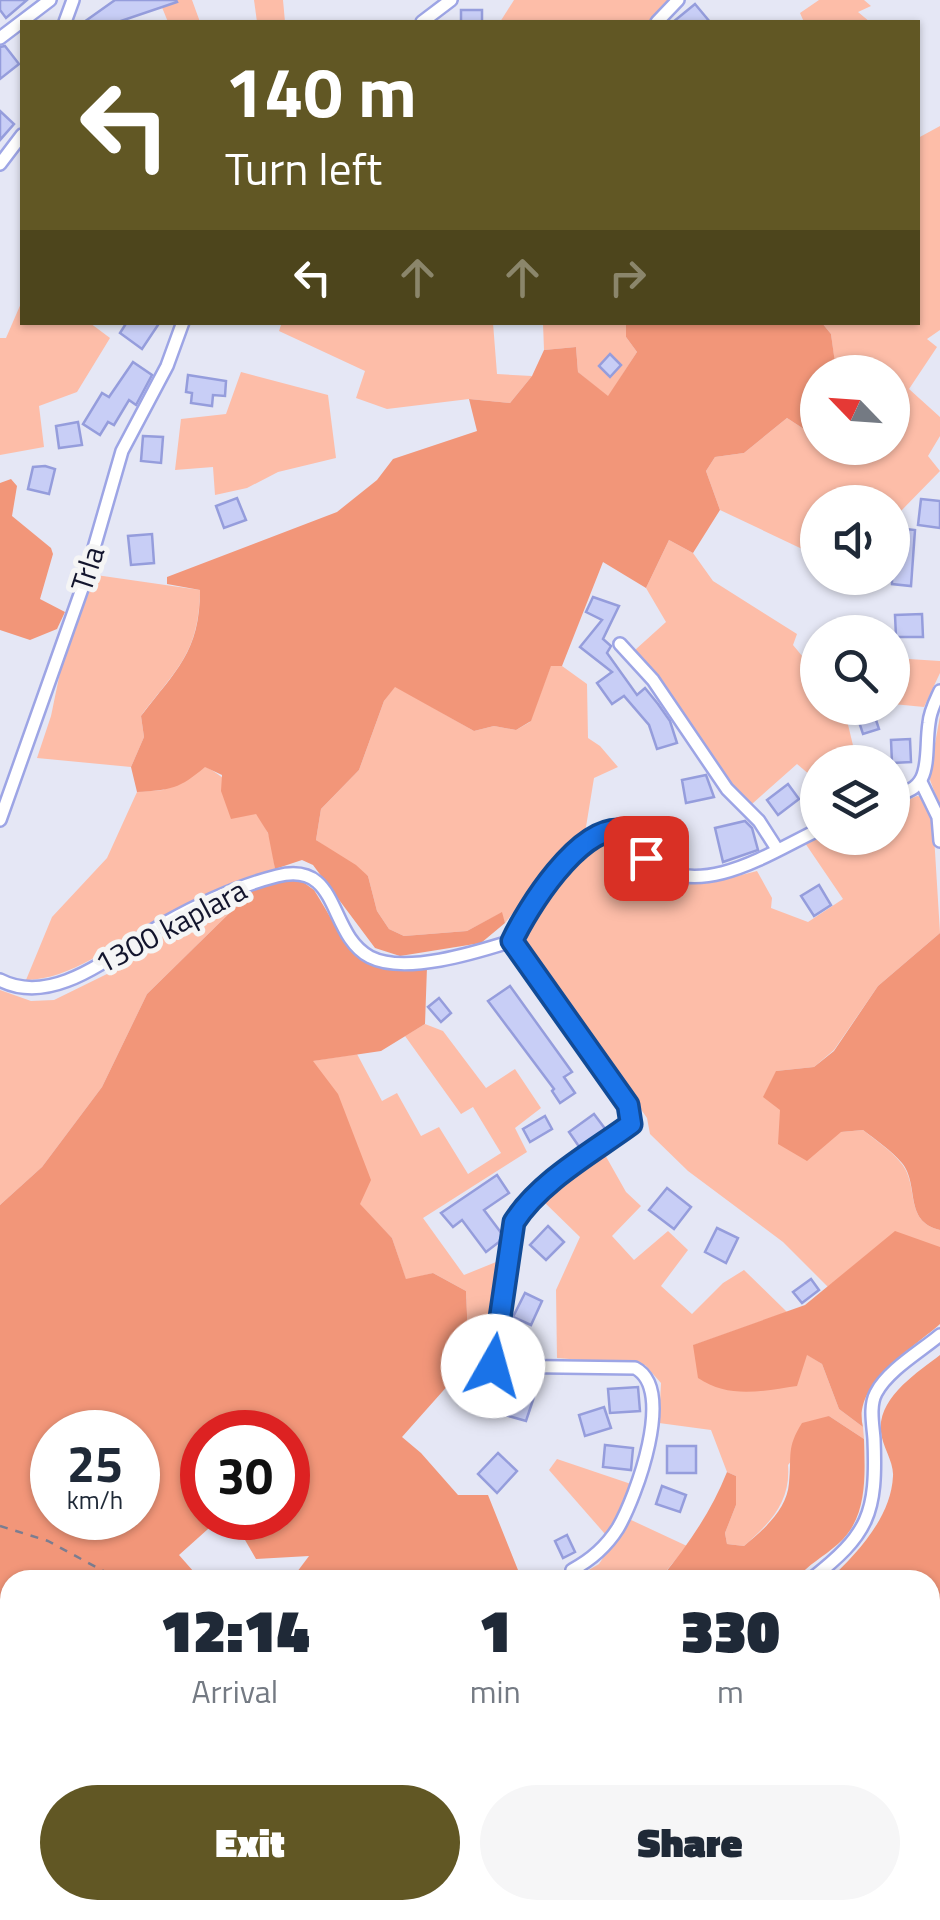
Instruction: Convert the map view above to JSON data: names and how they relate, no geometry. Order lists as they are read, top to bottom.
{
  "streets": {
    "street": ["Trla", "1300 kaplara"]
  },
  "north": "top left",
  "page": {
    "turn": ["140 m", "Turn left"],
    "speed": "25 km/h",
    "limit": "30",
    "eta": [
      "12:14",
      "Arrival",
      "1",
      "min",
      "330",
      "m"
    ],
    "buttons": ["Exit", "Share"]
  }
}
